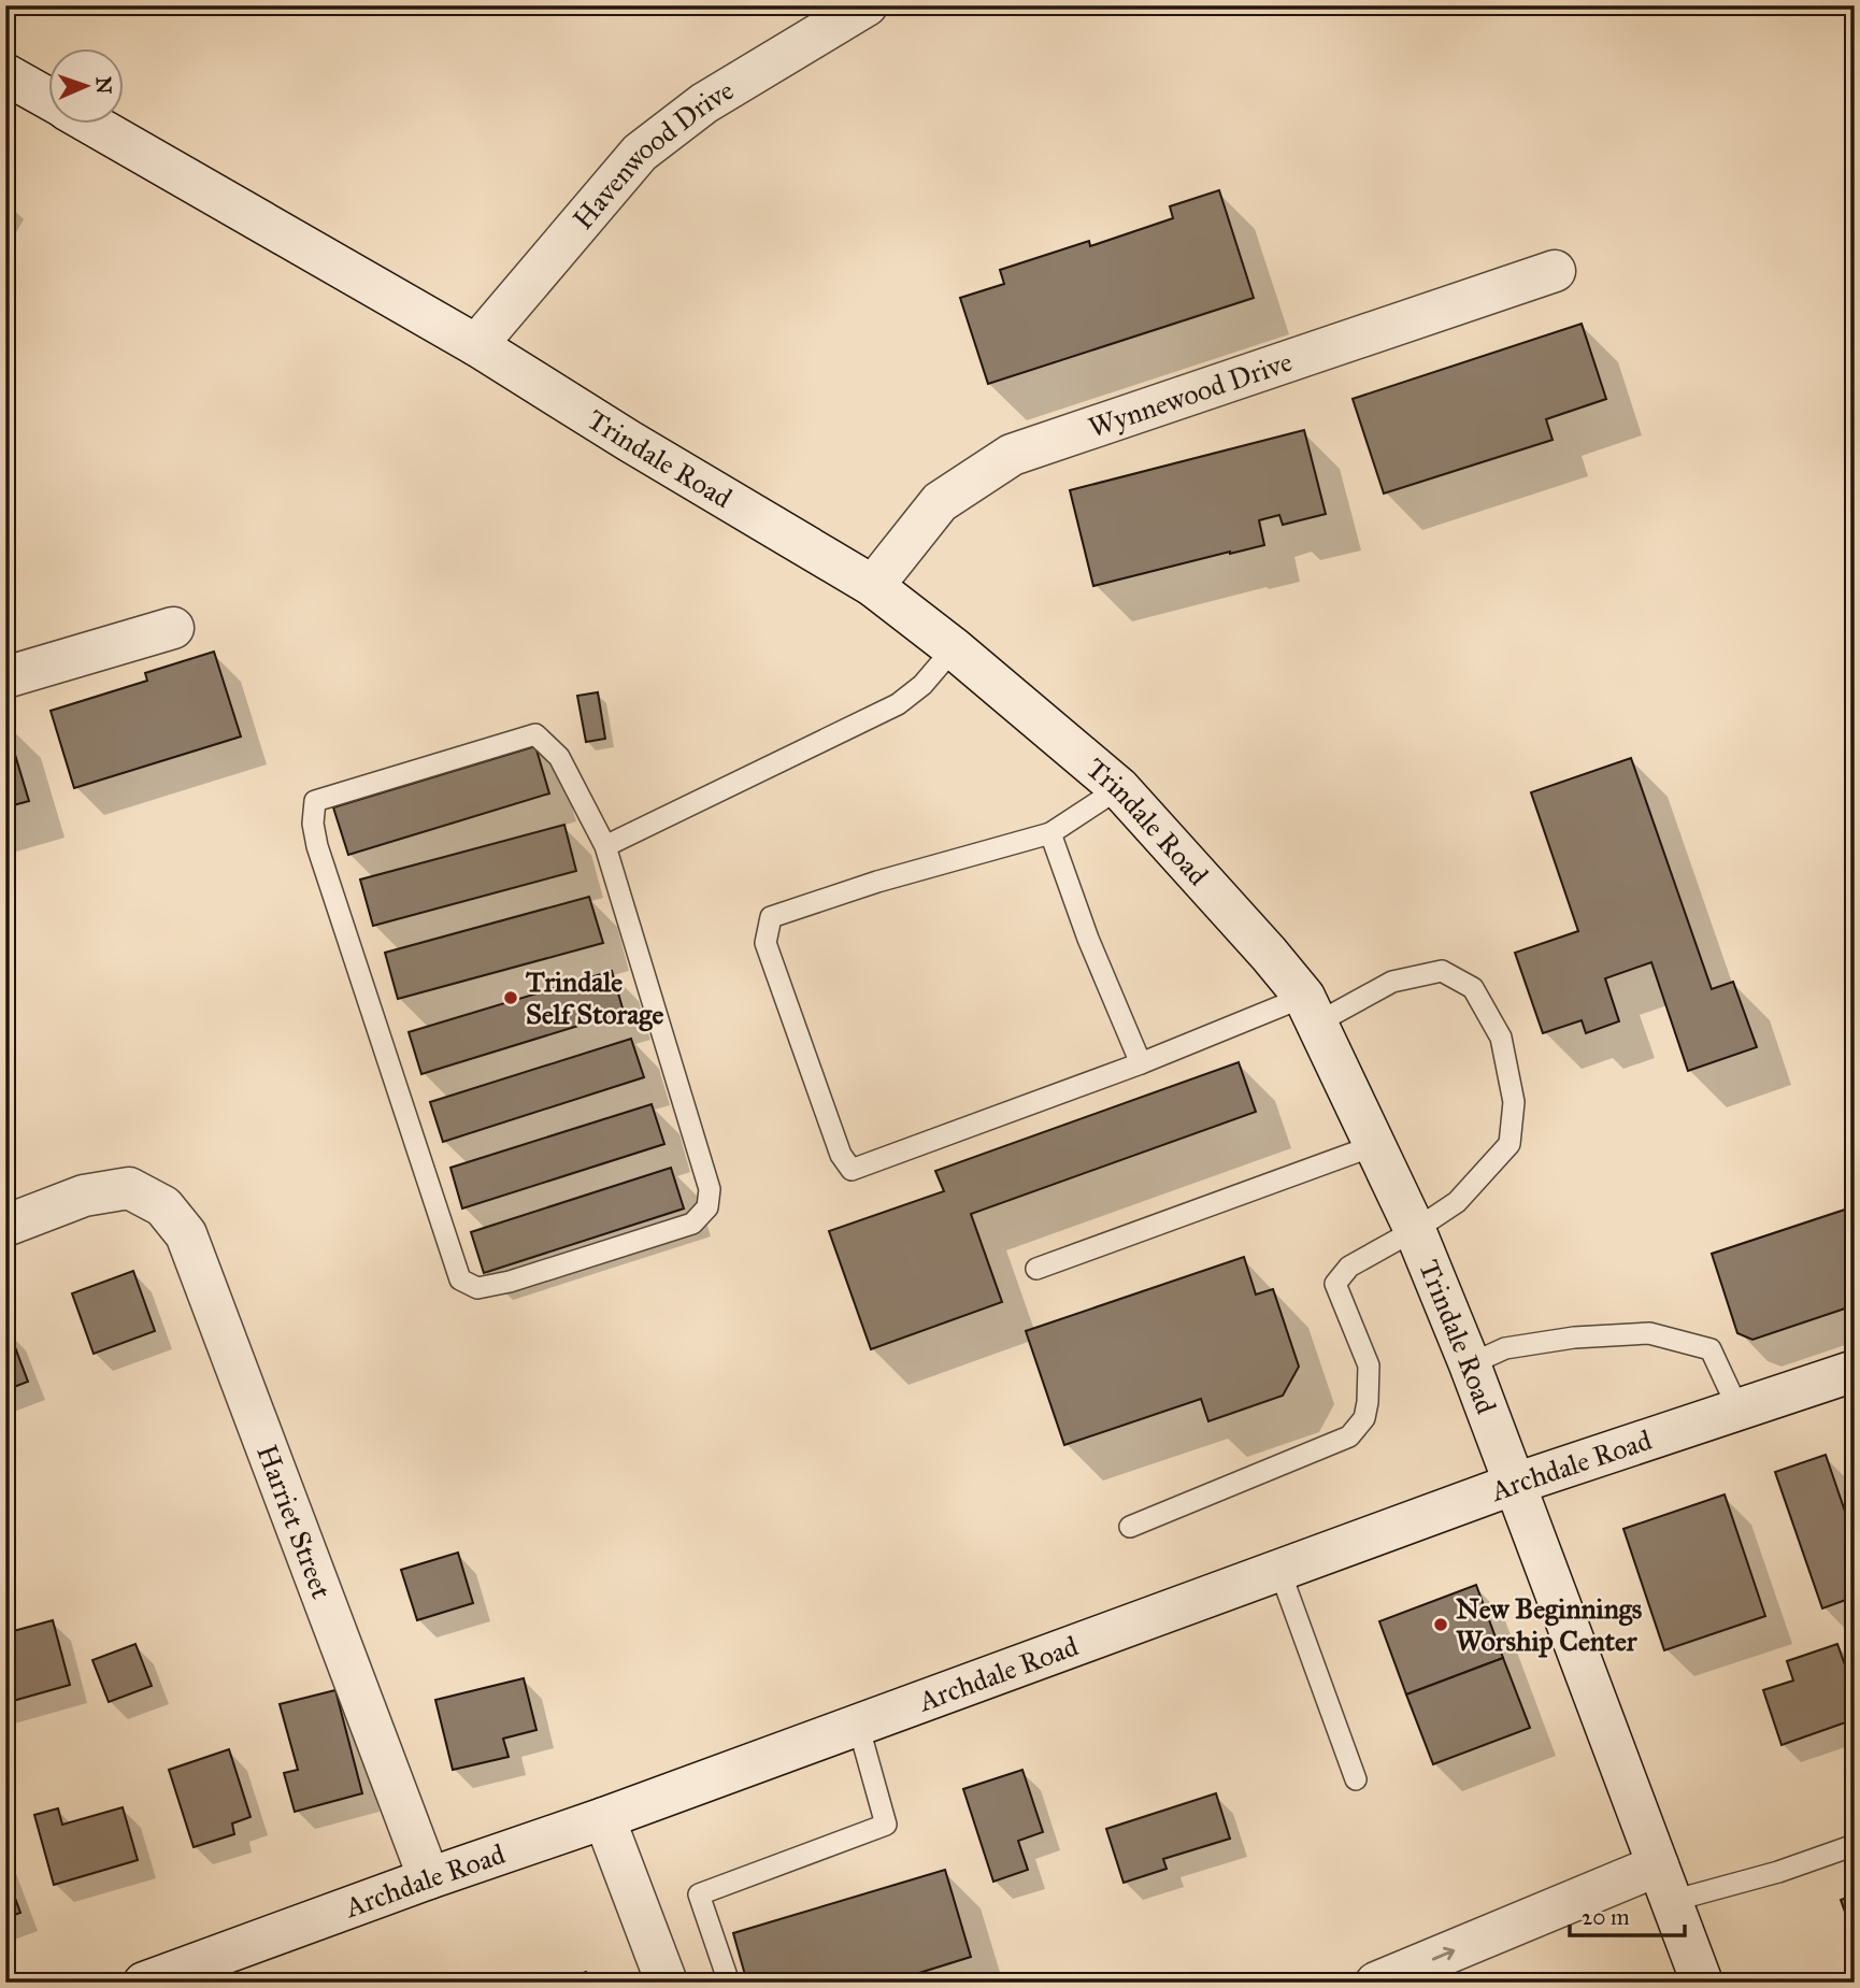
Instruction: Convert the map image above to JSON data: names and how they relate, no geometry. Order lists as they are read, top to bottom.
{
  "streets": {
    "main road": [
      "Havenwood Drive",
      "Wynnewood Drive",
      "Trindale Road",
      "Archdale Road",
      "Harriet Street"
    ]
  },
  "crossings": [
    ["Havenwood Drive", "Trindale Road"],
    ["Wynnewood Drive", "Trindale Road"],
    ["Trindale Road", "Archdale Road"],
    ["Archdale Road", "Harriet Street"]
  ],
  "places": ["Trindale Self Storage", "New Beginnings Worship Center"],
  "scale_bar": "20 m",
  "north": "right"
}
